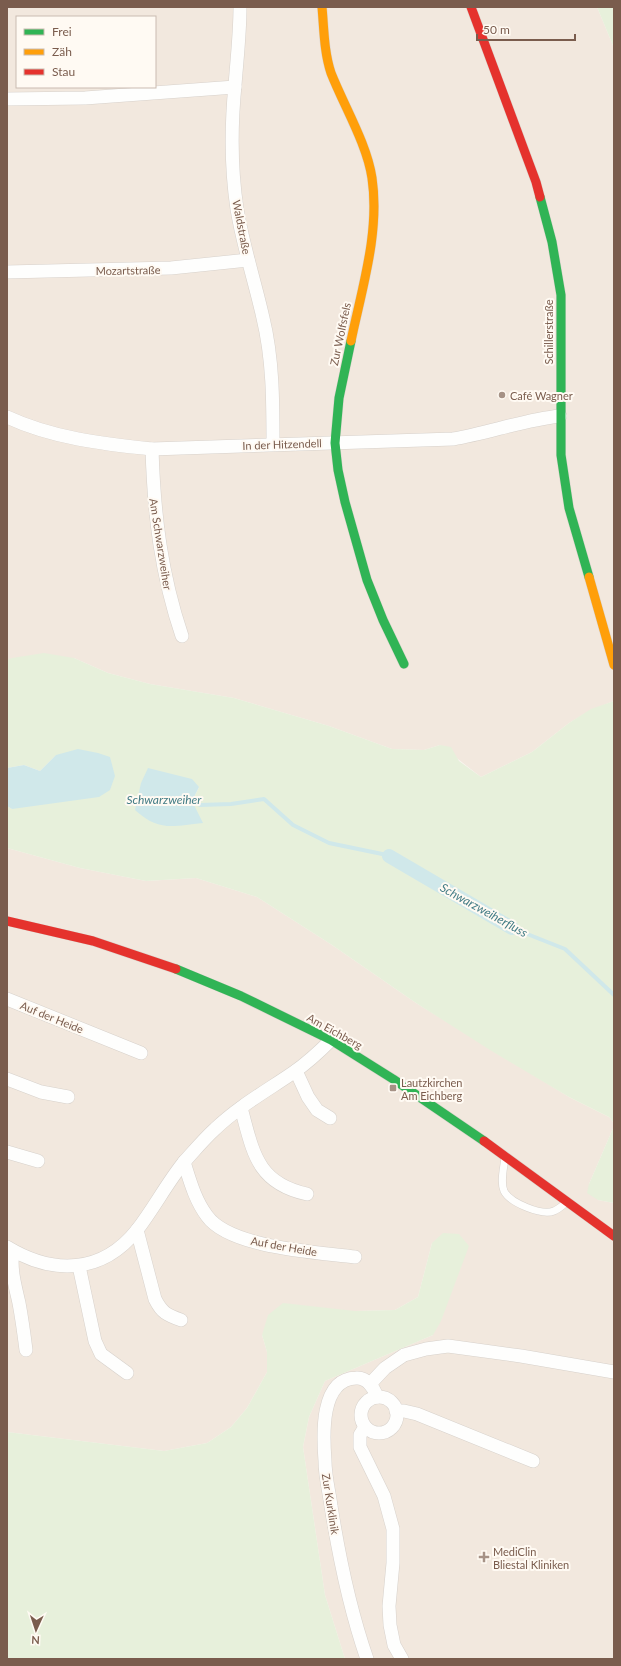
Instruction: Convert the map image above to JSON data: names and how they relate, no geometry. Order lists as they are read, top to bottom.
{
  "streets": {
    "street": [
      "Waldstraße",
      "Mozartstraße",
      "Schillerstraße",
      "Zur Wolfsfels",
      "In der Hitzendell",
      "Am Schwarzweiher",
      "Auf der Heide",
      "Am Eichberg",
      "Zur Kurklinik"
    ]
  },
  "crossings": [
    ["Waldstraße", "Mozartstraße"],
    ["Waldstraße", "In der Hitzendell"],
    ["Schillerstraße", "In der Hitzendell"],
    ["Zur Wolfsfels", "In der Hitzendell"],
    ["In der Hitzendell", "Am Schwarzweiher"]
  ],
  "water": ["Schwarzweiher", "Schwarzweiherfluss"],
  "places": {
    "other": ["Café Wagner"],
    "transit": ["Lautzkirchen Am Eichberg"],
    "health": ["MediClin Bliestal Kliniken"]
  },
  "legend": ["Frei", "Zäh", "Stau"],
  "scale_bar": "50 m",
  "north": "bottom"
}
